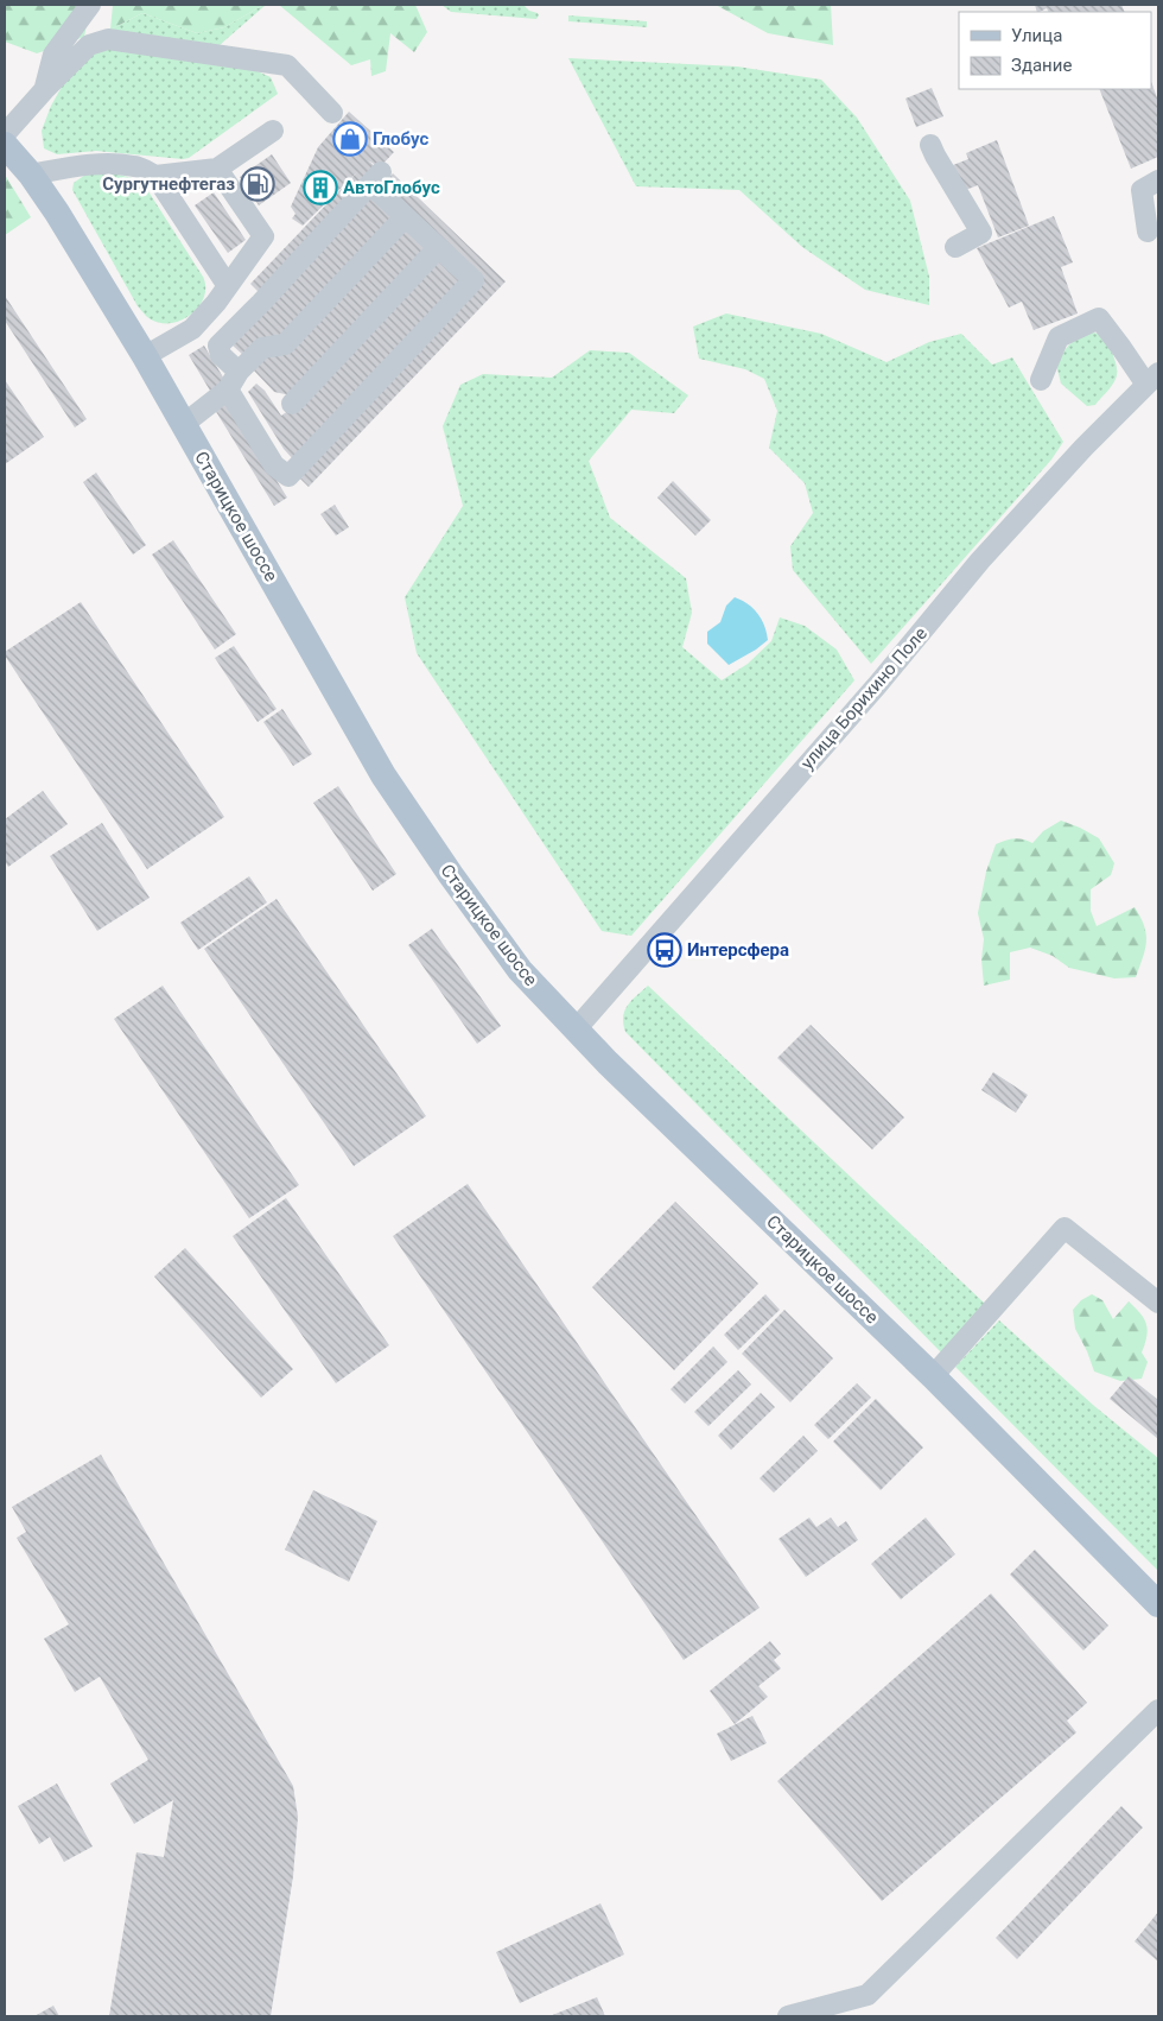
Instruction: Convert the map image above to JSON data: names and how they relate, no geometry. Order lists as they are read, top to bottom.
{
  "streets": {
    "main road": ["Старицкое шоссе"],
    "street": ["улица Борихино Поле"]
  },
  "crossings": [
    ["Старицкое шоссе", "улица Борихино Поле"]
  ],
  "places": {
    "shop": ["Глобус"],
    "fuel station": ["Сургутнефтегаз"],
    "building": ["АвтоГлобус"],
    "bus stop": ["Интерсфера"]
  },
  "legend": ["Улица", "Здание"]
}
